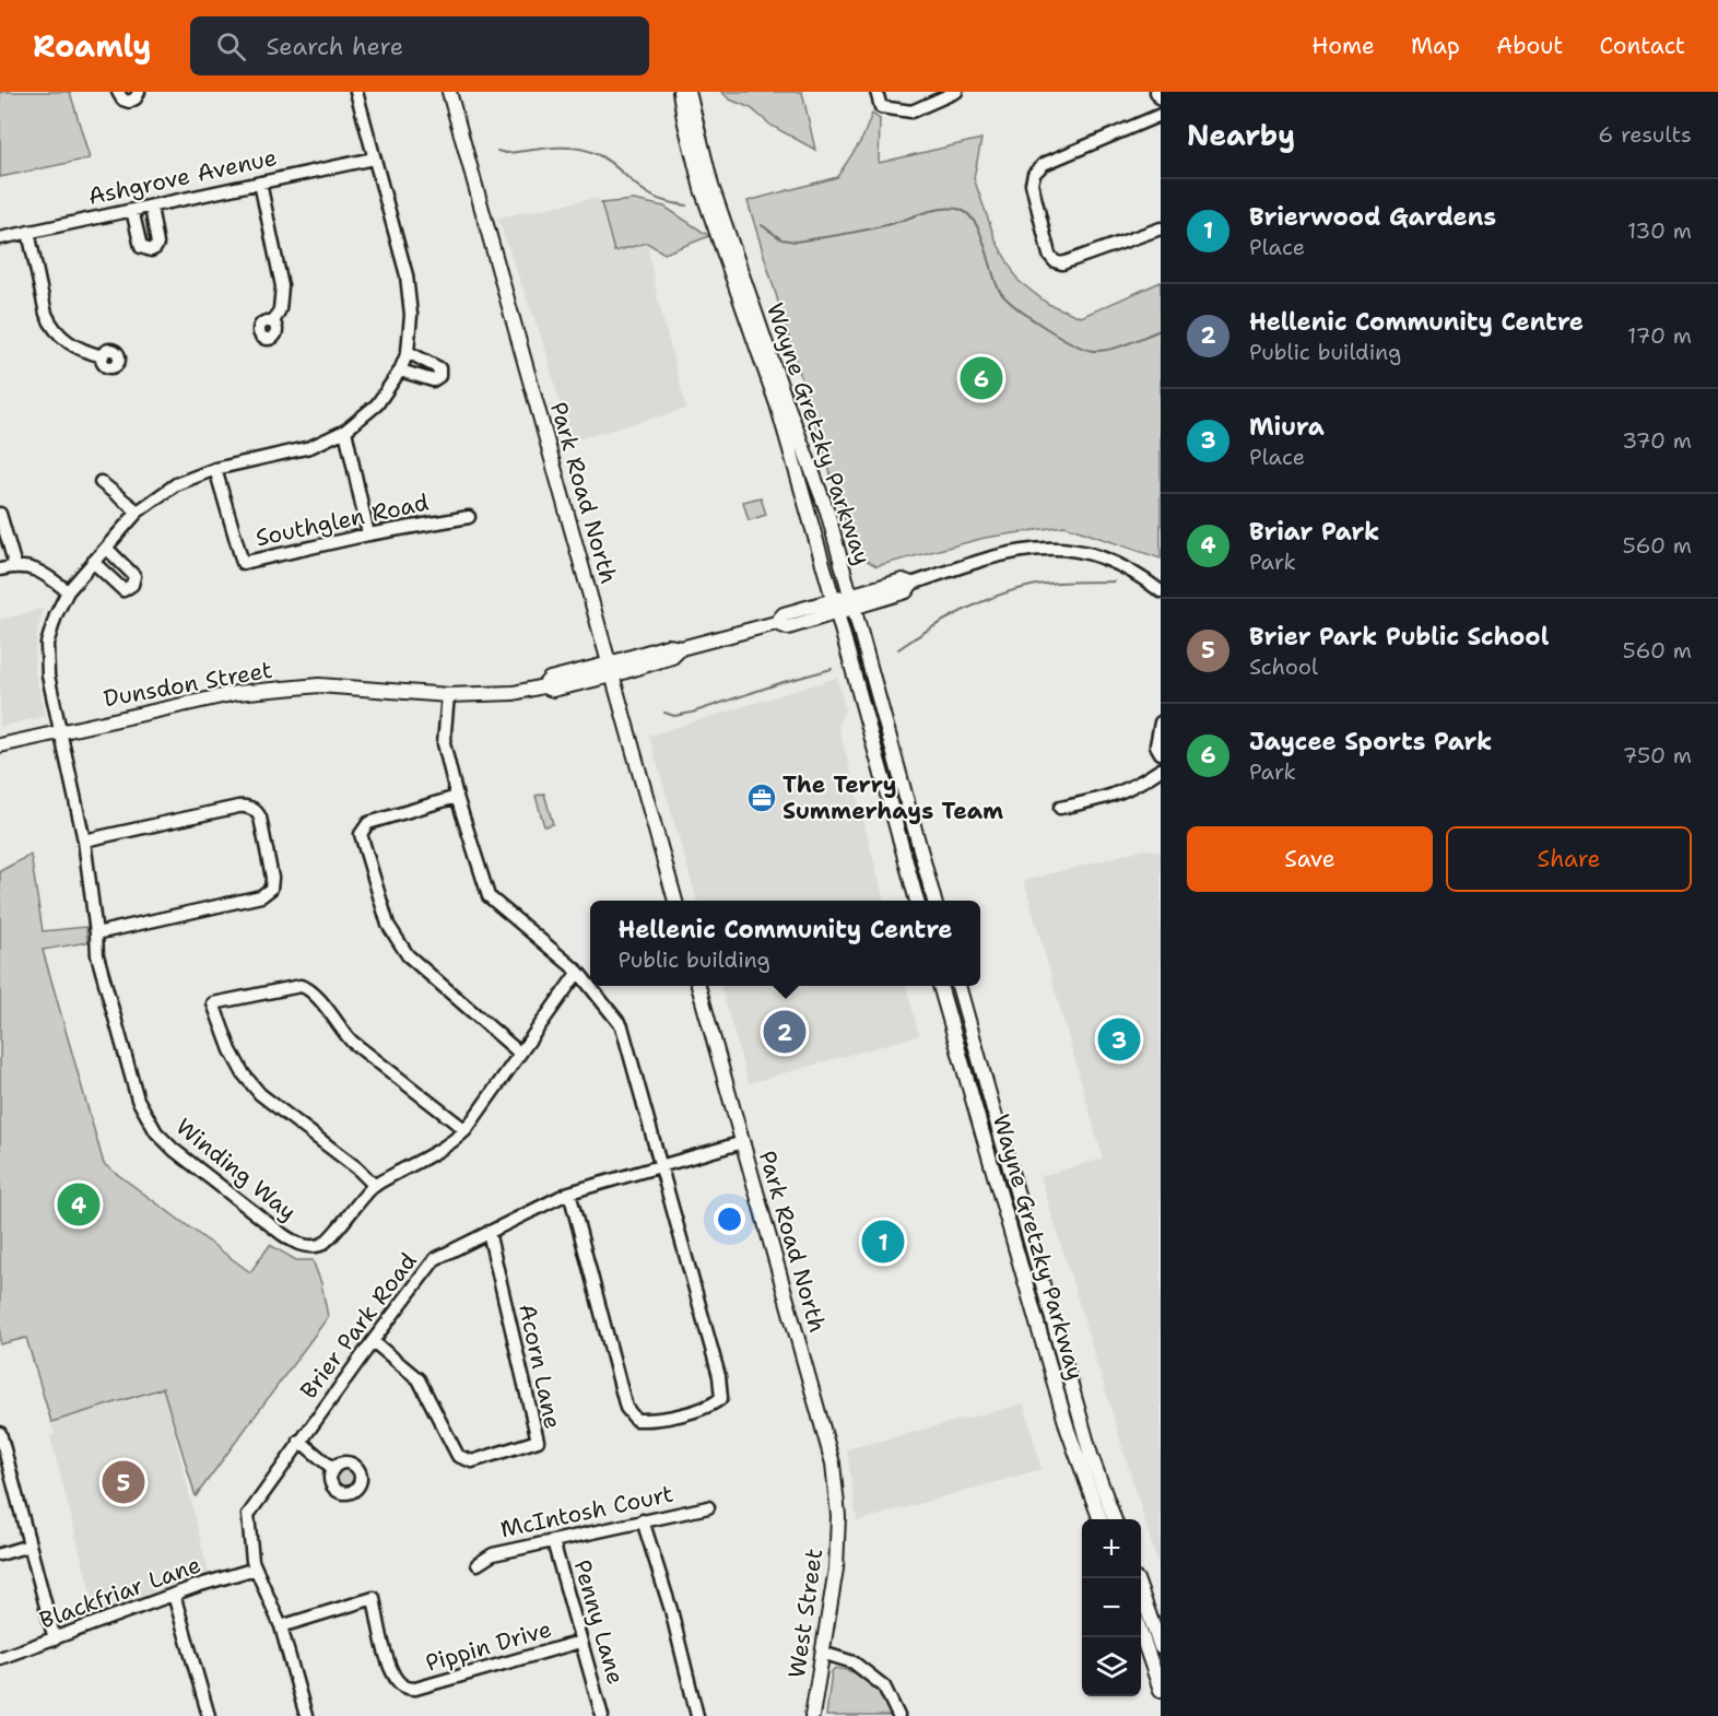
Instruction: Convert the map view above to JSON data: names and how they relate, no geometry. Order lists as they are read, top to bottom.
{
  "streets": {
    "main road": [
      "Wayne Gretzky Parkway",
      "Park Road North",
      "Dunsdon Street",
      "West Street"
    ],
    "street": [
      "Ashgrove Avenue",
      "Southglen Road",
      "Winding Way",
      "Brier Park Road",
      "Acorn Lane",
      "McIntosh Court",
      "Blackfriar Lane",
      "Penny Lane",
      "Pippin Drive"
    ]
  },
  "crossings": [
    ["Wayne Gretzky Parkway", "Dunsdon Street"],
    ["Park Road North", "Dunsdon Street"],
    ["Park Road North", "Brier Park Road"],
    ["Park Road North", "West Street"],
    ["Southglen Road", "Winding Way"],
    ["Dunsdon Street", "Winding Way"],
    ["Brier Park Road", "Acorn Lane"],
    ["Brier Park Road", "Blackfriar Lane"],
    ["Brier Park Road", "Pippin Drive"],
    ["McIntosh Court", "Penny Lane"],
    ["Penny Lane", "Pippin Drive"]
  ],
  "places": {
    "office": ["The Terry Summerhays Team"]
  },
  "page": {
    "header": "Roamly",
    "search": "Search here",
    "nav": [
      "Home",
      "Map",
      "About",
      "Contact"
    ],
    "heading": ["Nearby", "6 results"],
    "list": [
      {
        "mark": "1",
        "name": "Brierwood Gardens",
        "note": "Place",
        "value": "130 m"
      },
      {
        "mark": "2",
        "name": "Hellenic Community Centre",
        "note": "Public building",
        "value": "170 m"
      },
      {
        "mark": "3",
        "name": "Miura",
        "note": "Place",
        "value": "370 m"
      },
      {
        "mark": "4",
        "name": "Briar Park",
        "note": "Park",
        "value": "560 m"
      },
      {
        "mark": "5",
        "name": "Brier Park Public School",
        "note": "School",
        "value": "560 m"
      },
      {
        "mark": "6",
        "name": "Jaycee Sports Park",
        "note": "Park",
        "value": "750 m"
      }
    ],
    "pins": [
      "6",
      "2",
      "3",
      "4",
      "1",
      "5"
    ],
    "buttons": ["Save", "Share"],
    "popup": ["Hellenic Community Centre", "Public building"],
    "map_buttons": ["+", "−"]
  }
}
